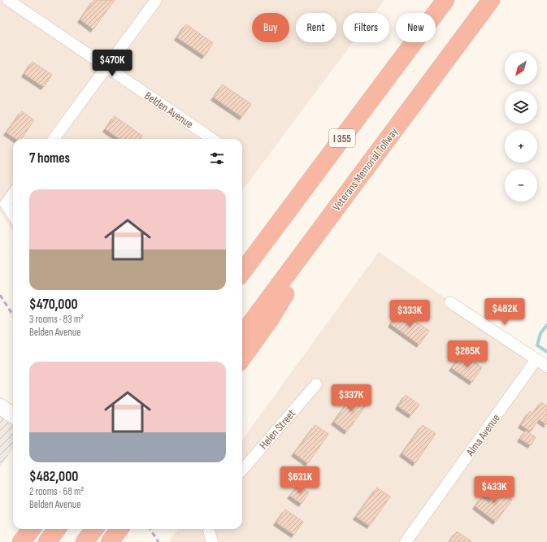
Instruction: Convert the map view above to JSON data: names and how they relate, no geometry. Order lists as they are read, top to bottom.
{
  "streets": {
    "highway": ["I 355", "Veterans Memorial Tollway"],
    "street": ["Belden Avenue", "Helen Street", "Alma Avenue"]
  },
  "north": "bottom left",
  "page": {
    "chip": [
      "Buy",
      "Rent",
      "Filters",
      "New"
    ],
    "price": [
      "$470K",
      "$482K",
      "$333K",
      "$265K",
      "$337K",
      "$631K",
      "$433K"
    ],
    "map_buttons": ["+", "−"],
    "heading": "7 homes",
    "list": [
      {
        "name": "$470,000",
        "note": "3 rooms · 83 m² · Belden Avenue"
      },
      {
        "name": "$482,000",
        "note": "2 rooms · 68 m² · Belden Avenue"
      }
    ]
  }
}
